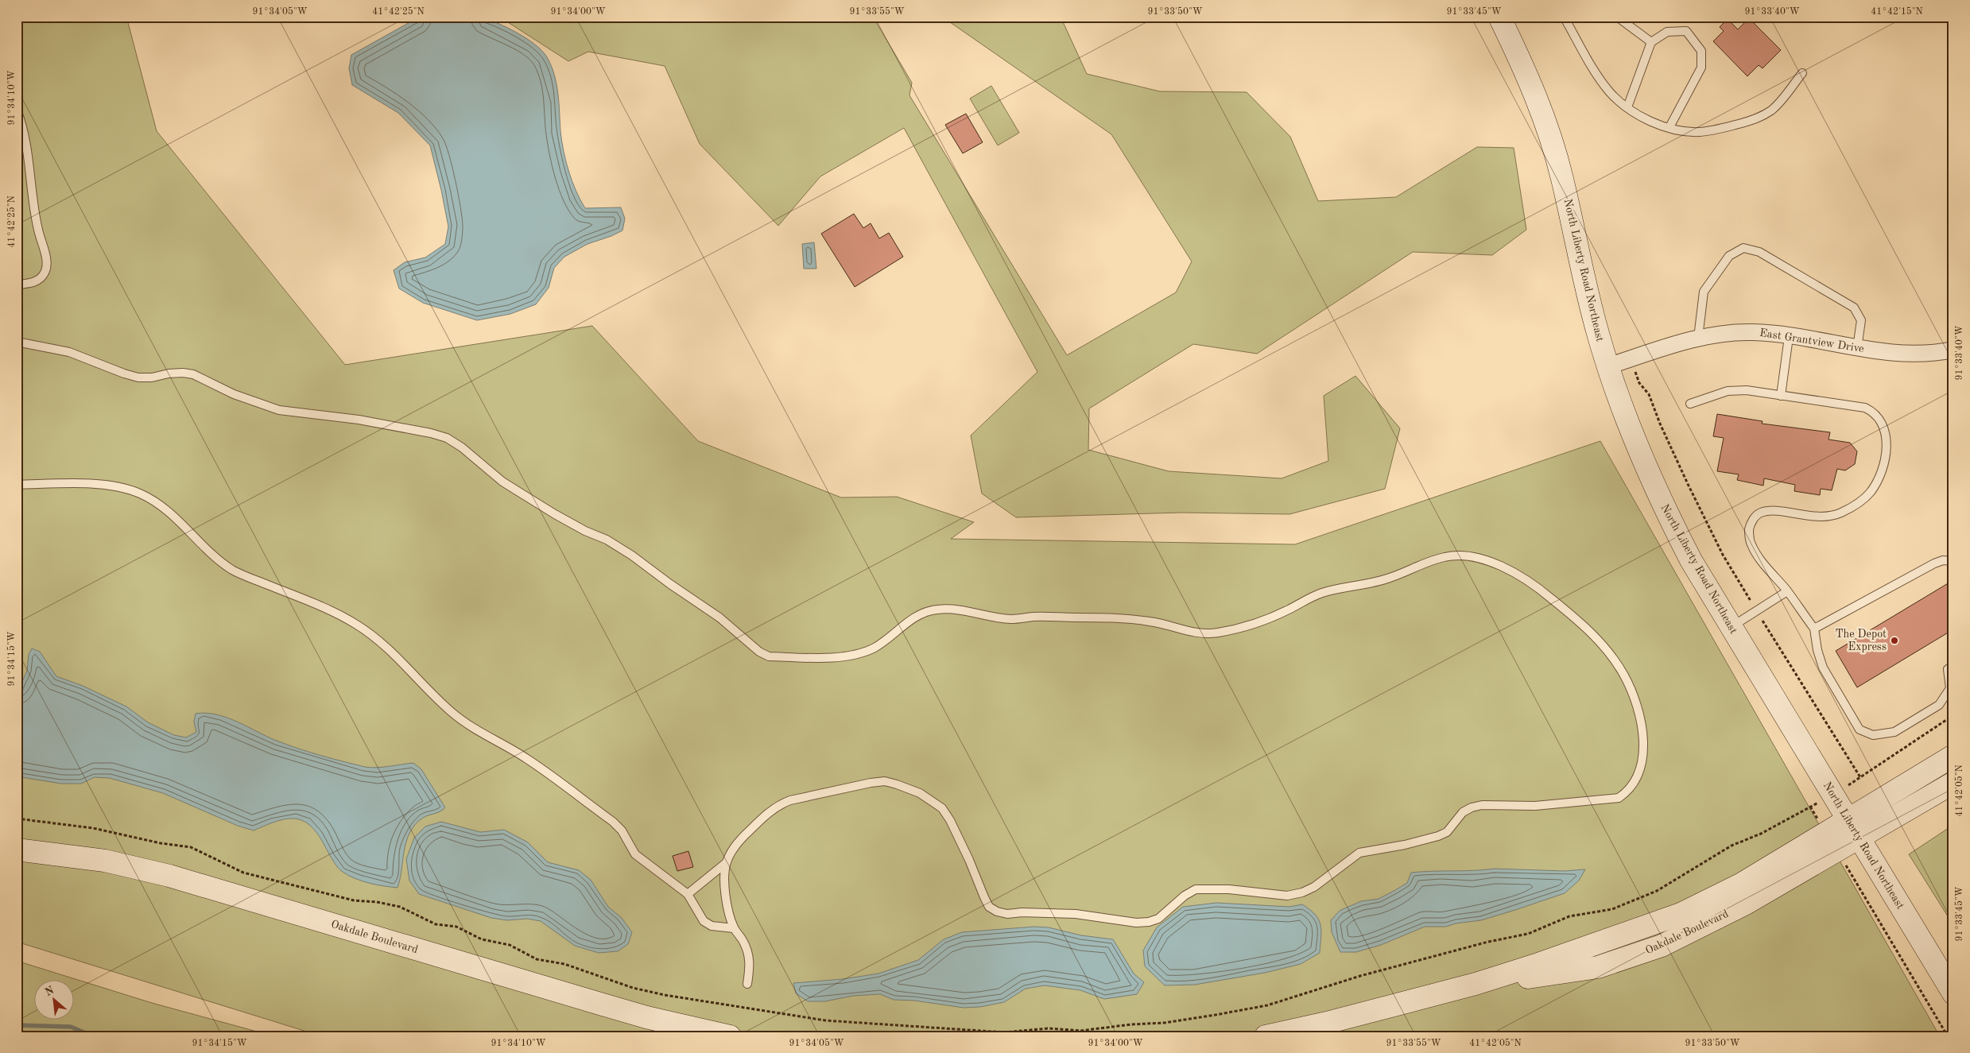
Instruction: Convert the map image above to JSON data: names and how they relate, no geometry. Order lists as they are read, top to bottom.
{
  "streets": {
    "main road": ["North Liberty Road Northeast", "Oakdale Boulevard"],
    "street": ["East Grantview Drive"]
  },
  "crossings": [
    ["North Liberty Road Northeast", "East Grantview Drive"],
    ["North Liberty Road Northeast", "Oakdale Boulevard"]
  ],
  "places": ["The Depot Express"],
  "north": "top left",
  "coordinates": [
    "91°34'05\"W",
    "41°42'25\"N",
    "91°34'00\"W",
    "91°33'55\"W",
    "91°33'50\"W",
    "91°33'45\"W",
    "91°33'40\"W",
    "41°42'15\"N",
    "91°34'10\"W",
    "91°34'15\"W",
    "41°42'05\"N"
  ]
}
